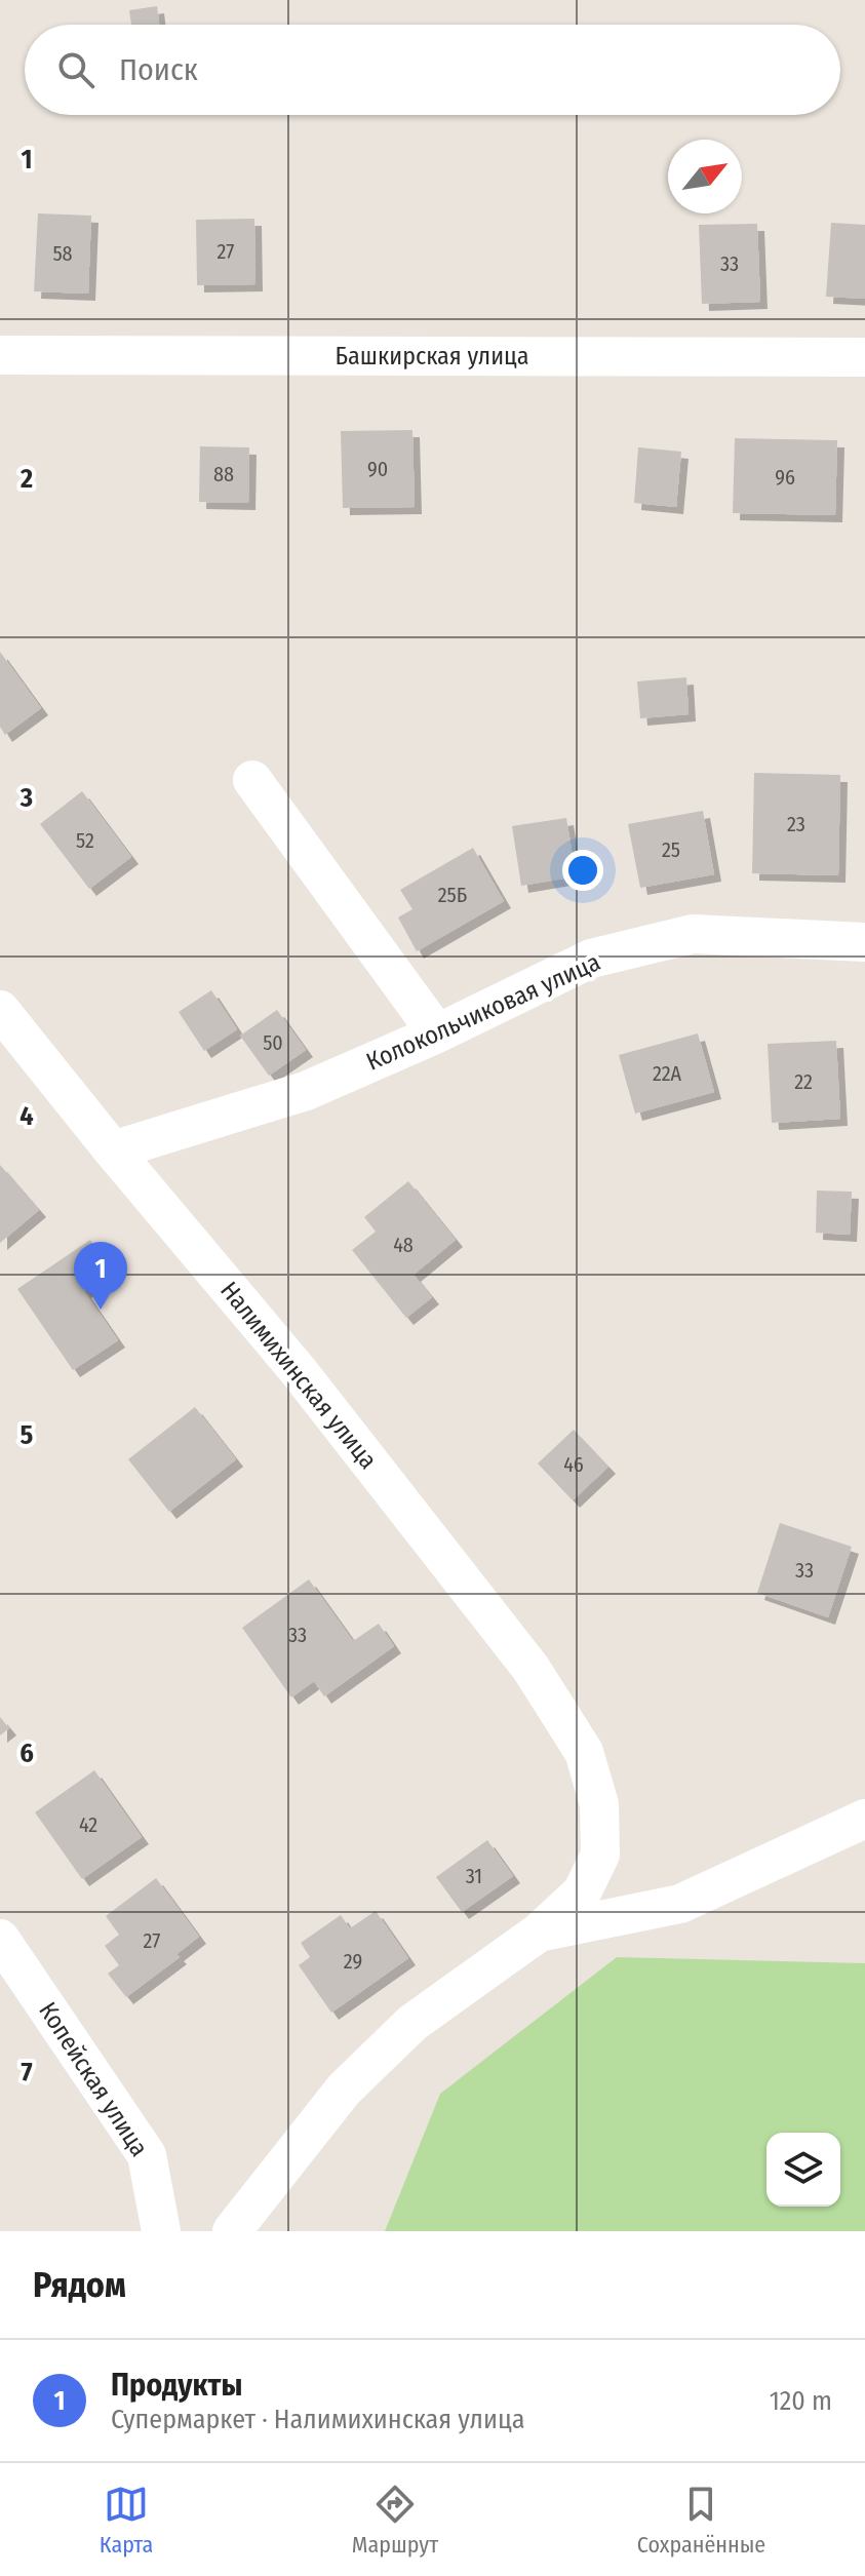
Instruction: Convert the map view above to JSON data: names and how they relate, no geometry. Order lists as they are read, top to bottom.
{
  "streets": {
    "street": [
      "Башкирская улица",
      "Колокольчиковая улица",
      "Налимихинская улица",
      "Копейская улица"
    ]
  },
  "crossings": [
    ["Колокольчиковая улица", "Налимихинская улица"]
  ],
  "house_numbers": [
    "27",
    "58",
    "33",
    "90",
    "88",
    "96",
    "23",
    "52",
    "25",
    "25Б",
    "50",
    "22А",
    "22",
    "48",
    "46",
    "33",
    "33",
    "42",
    "31",
    "27",
    "29"
  ],
  "north": "top right",
  "page": {
    "search": "Поиск",
    "pins": "1",
    "heading": "Рядом",
    "list": [
      {
        "mark": "1",
        "name": "Продукты",
        "note": "Супермаркет · Налимихинская улица",
        "value": "120 m"
      }
    ],
    "nav": ["Карта", "Маршрут", "Сохранённые"]
  },
  "grid": {
    "rows": [
      "1",
      "2",
      "3",
      "4",
      "5",
      "6",
      "7"
    ]
  }
}
